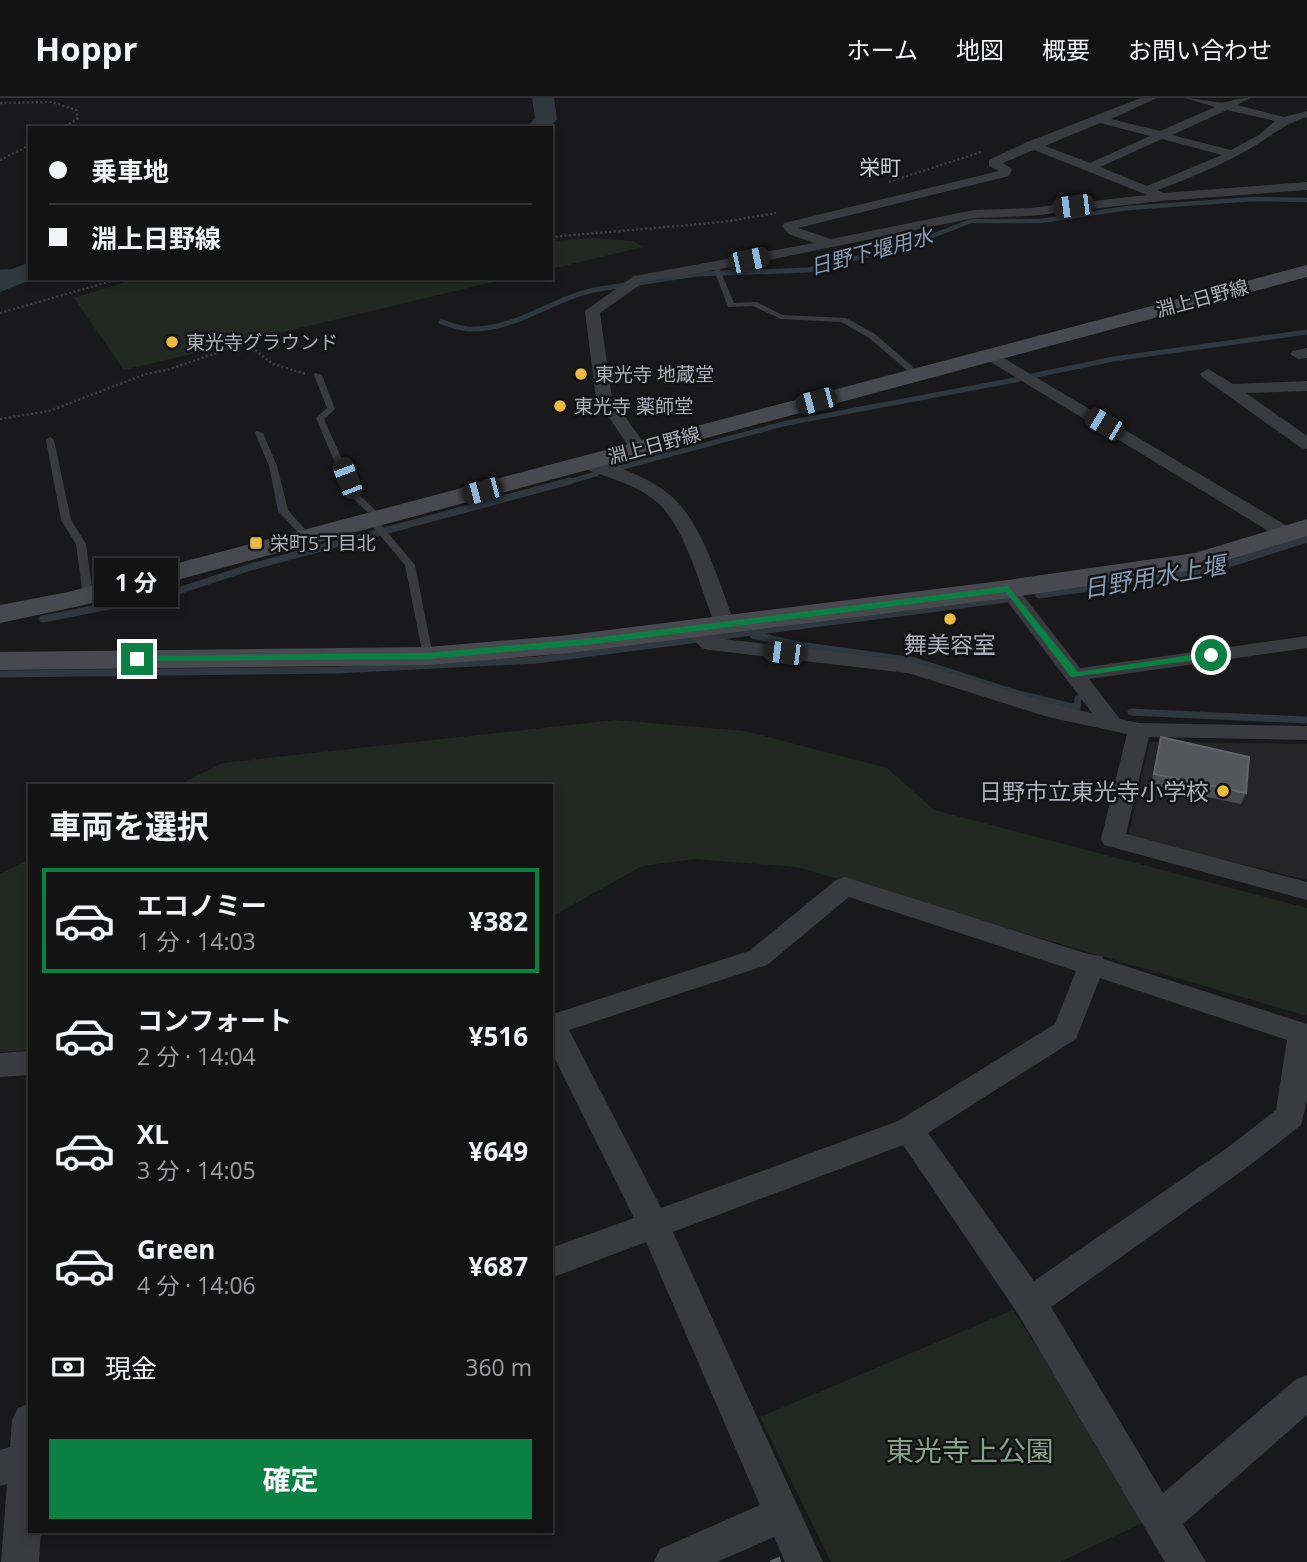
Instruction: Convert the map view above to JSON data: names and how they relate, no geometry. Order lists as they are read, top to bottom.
{
  "streets": {
    "main road": ["淵上日野線"]
  },
  "districts": ["栄町"],
  "water": ["日野下堰用水", "日野用水上堰"],
  "parks": ["東光寺上公園"],
  "places": {
    "other": [
      "東光寺グラウンド",
      "東光寺 地蔵堂",
      "東光寺 薬師堂",
      "舞美容室",
      "日野市立東光寺小学校"
    ],
    "transit": ["栄町5丁目北"]
  },
  "page": {
    "header": "Hoppr",
    "nav": [
      "ホーム",
      "地図",
      "概要",
      "お問い合わせ"
    ],
    "banner": ["乗車地", "淵上日野線"],
    "bubble": "1 分",
    "heading": "車両を選択",
    "list": [
      {
        "name": "エコノミー",
        "note": "1 分 · 14:03",
        "value": "¥382"
      },
      {
        "name": "コンフォート",
        "note": "2 分 · 14:04",
        "value": "¥516"
      },
      {
        "name": "XL",
        "note": "3 分 · 14:05",
        "value": "¥649"
      },
      {
        "name": "Green",
        "note": "4 分 · 14:06",
        "value": "¥687"
      }
    ],
    "pay": ["現金", "360 m"],
    "buttons": "確定"
  }
}
